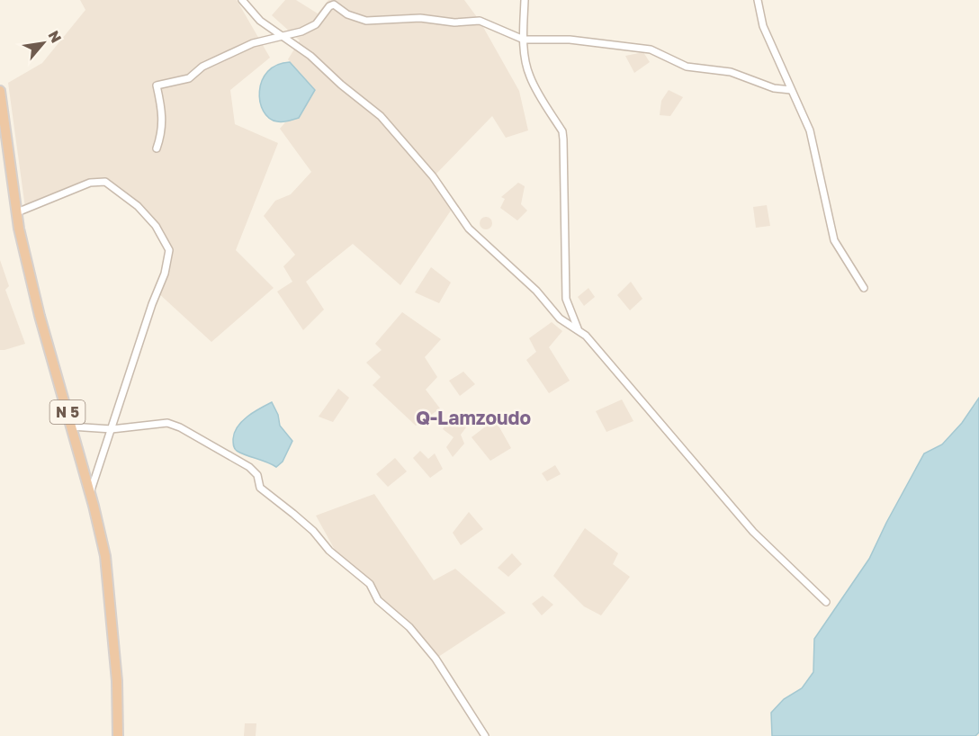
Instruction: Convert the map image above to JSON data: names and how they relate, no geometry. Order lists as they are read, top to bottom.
{
  "streets": {
    "highway": ["N 5"]
  },
  "districts": ["Q-Lamzoudo"],
  "north": "top right"
}
